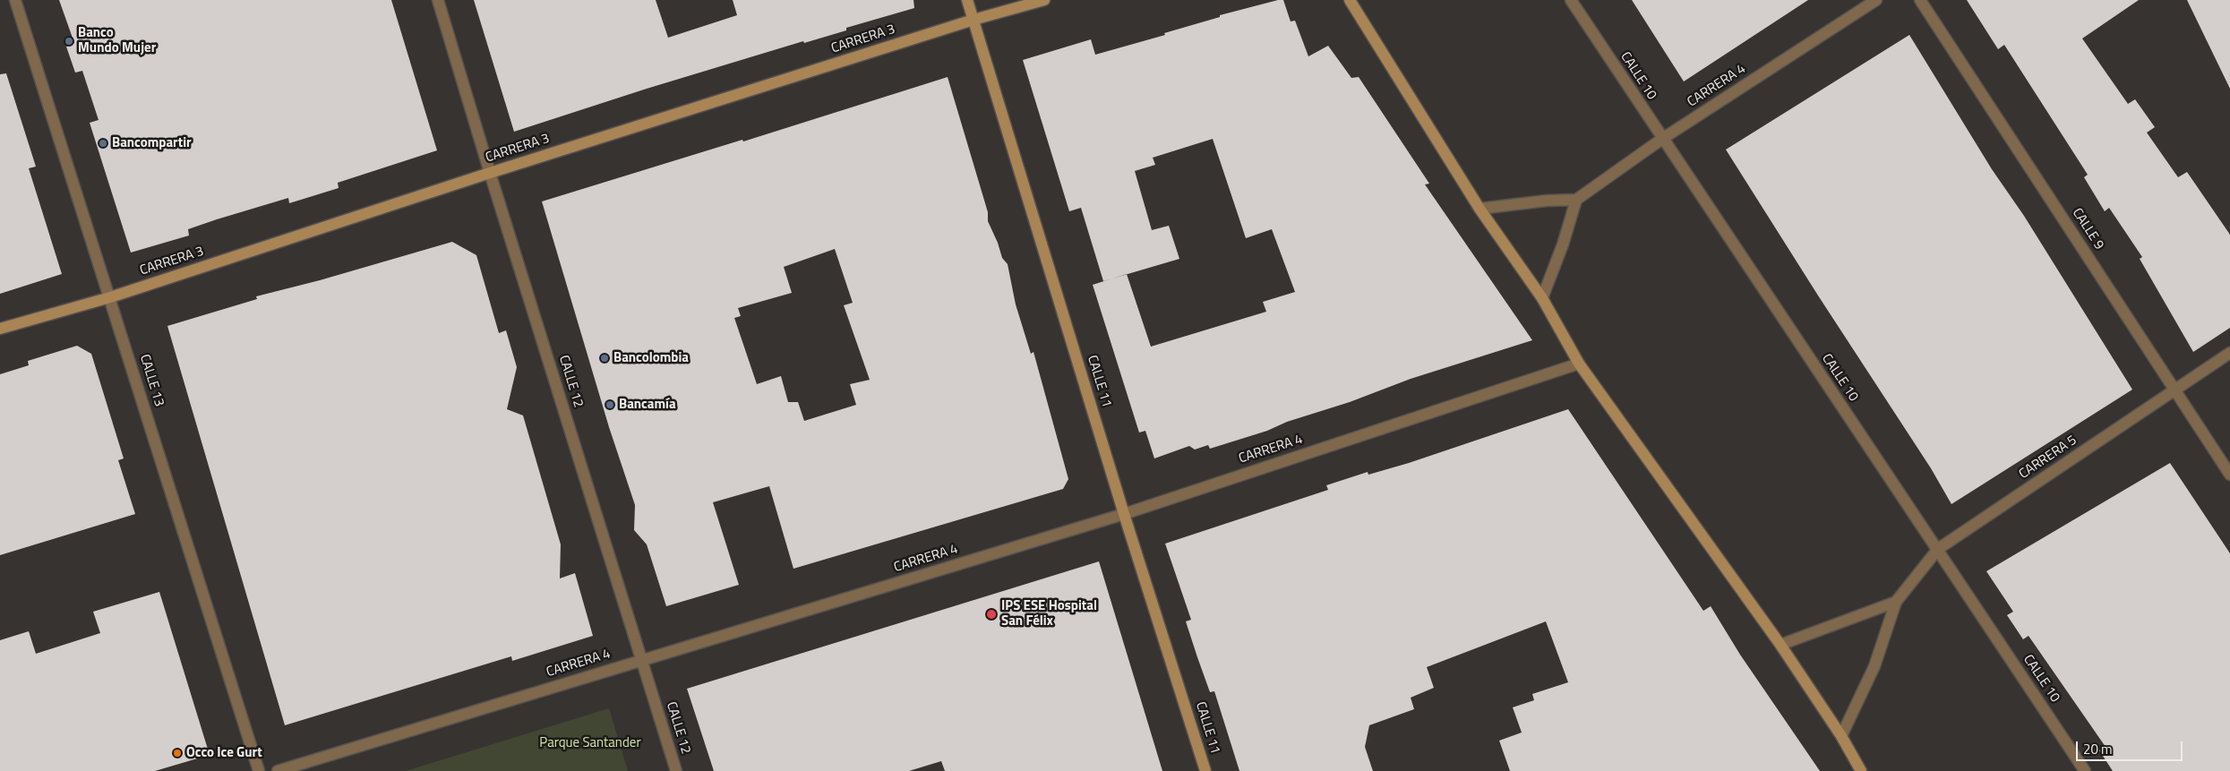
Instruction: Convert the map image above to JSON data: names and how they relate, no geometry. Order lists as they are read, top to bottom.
{
  "streets": {
    "main road": ["CARRERA 3", "CALLE 11"],
    "street": [
      "CALLE 10",
      "CARRERA 4",
      "CALLE 9",
      "CALLE 13",
      "CALLE 12",
      "CARRERA 5"
    ]
  },
  "crossings": [
    ["CARRERA 3", "CALLE 13"],
    ["CARRERA 3", "CALLE 12"],
    ["CARRERA 3", "CALLE 11"],
    ["CALLE 10", "CARRERA 4"],
    ["CALLE 10", "CARRERA 5"],
    ["CARRERA 4", "CALLE 12"],
    ["CARRERA 4", "CALLE 11"],
    ["CALLE 9", "CARRERA 5"]
  ],
  "parks": ["Parque Santander"],
  "places": [
    "Banco Mundo Mujer",
    "Bancompartir",
    "Bancolombia",
    "Bancamía",
    "IPS ESE Hospital San Félix",
    "Occo Ice Gurt"
  ],
  "scale_bar": "20 m"
}
